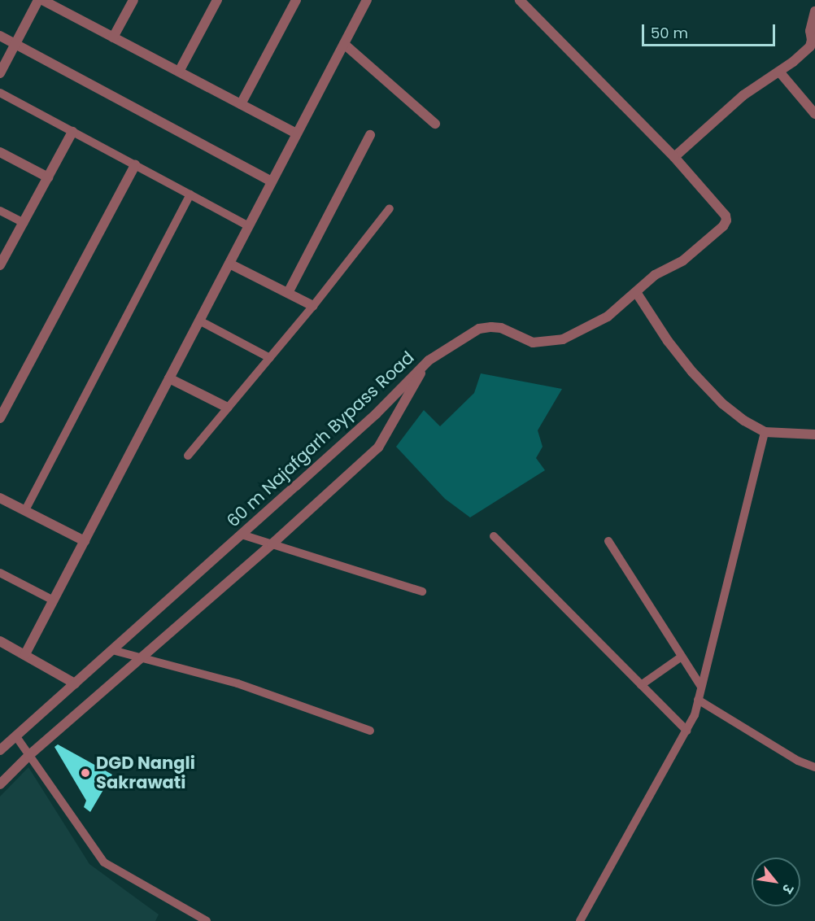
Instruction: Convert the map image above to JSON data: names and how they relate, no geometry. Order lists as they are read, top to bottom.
{
  "streets": {
    "street": ["60 m Najafgarh Bypass Road"]
  },
  "places": ["DGD Nangli Sakrawati"],
  "scale_bar": "50 m",
  "north": "bottom right"
}
